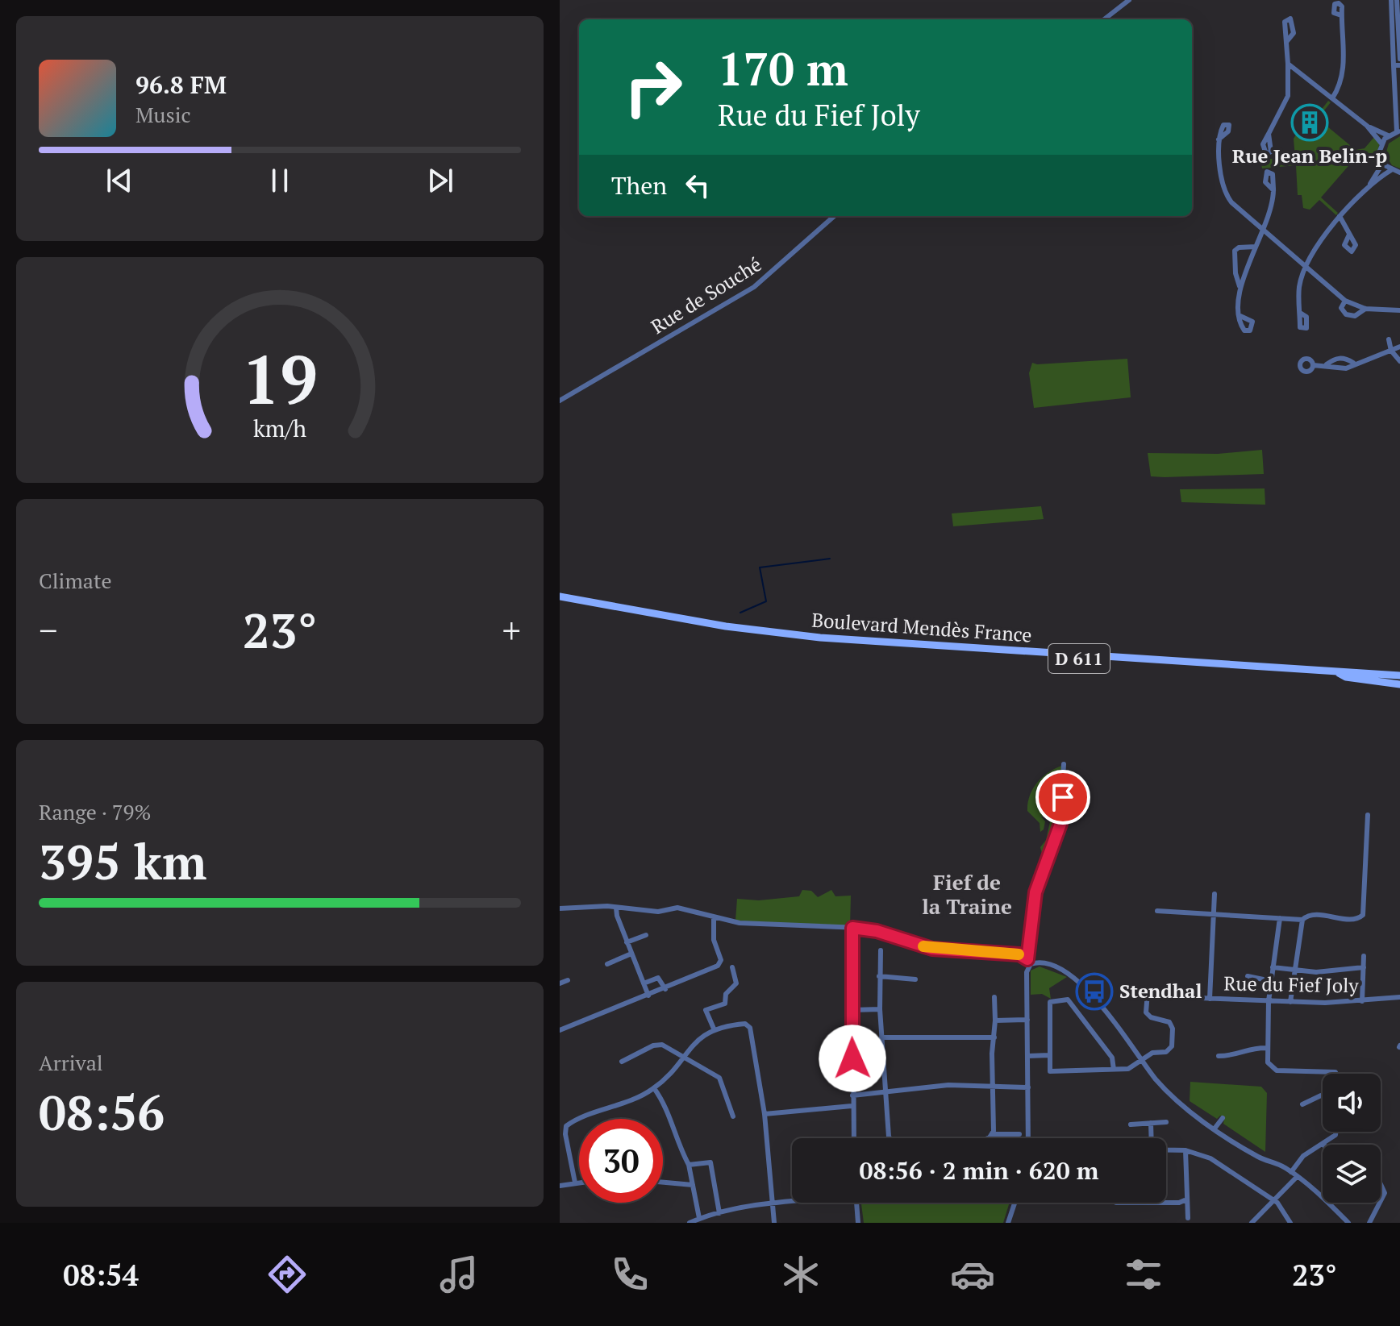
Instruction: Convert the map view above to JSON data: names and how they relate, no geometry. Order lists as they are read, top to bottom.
{
  "streets": {
    "main road": ["Boulevard Mendès France", "D 611"],
    "street": ["Rue de Souché", "Rue du Fief Joly"]
  },
  "districts": ["Fief de la Traine"],
  "places": {
    "building": ["Rue Jean Belin-p"],
    "bus stop": ["Stendhal"]
  },
  "page": {
    "turn": ["170 m", "Rue du Fief Joly"],
    "song": ["96.8 FM", "Music"],
    "then": "Then",
    "tile": [
      "Climate",
      ["Range · 79%", "395 km"],
      ["Arrival", "08:56"]
    ],
    "heat": ["−", "23°", "+"],
    "limit": "30",
    "trip": "08:56 · 2 min · 620 m",
    "tabs": ["08:54", "23°"],
    "gauge": ["19", "km/h"]
  }
}
